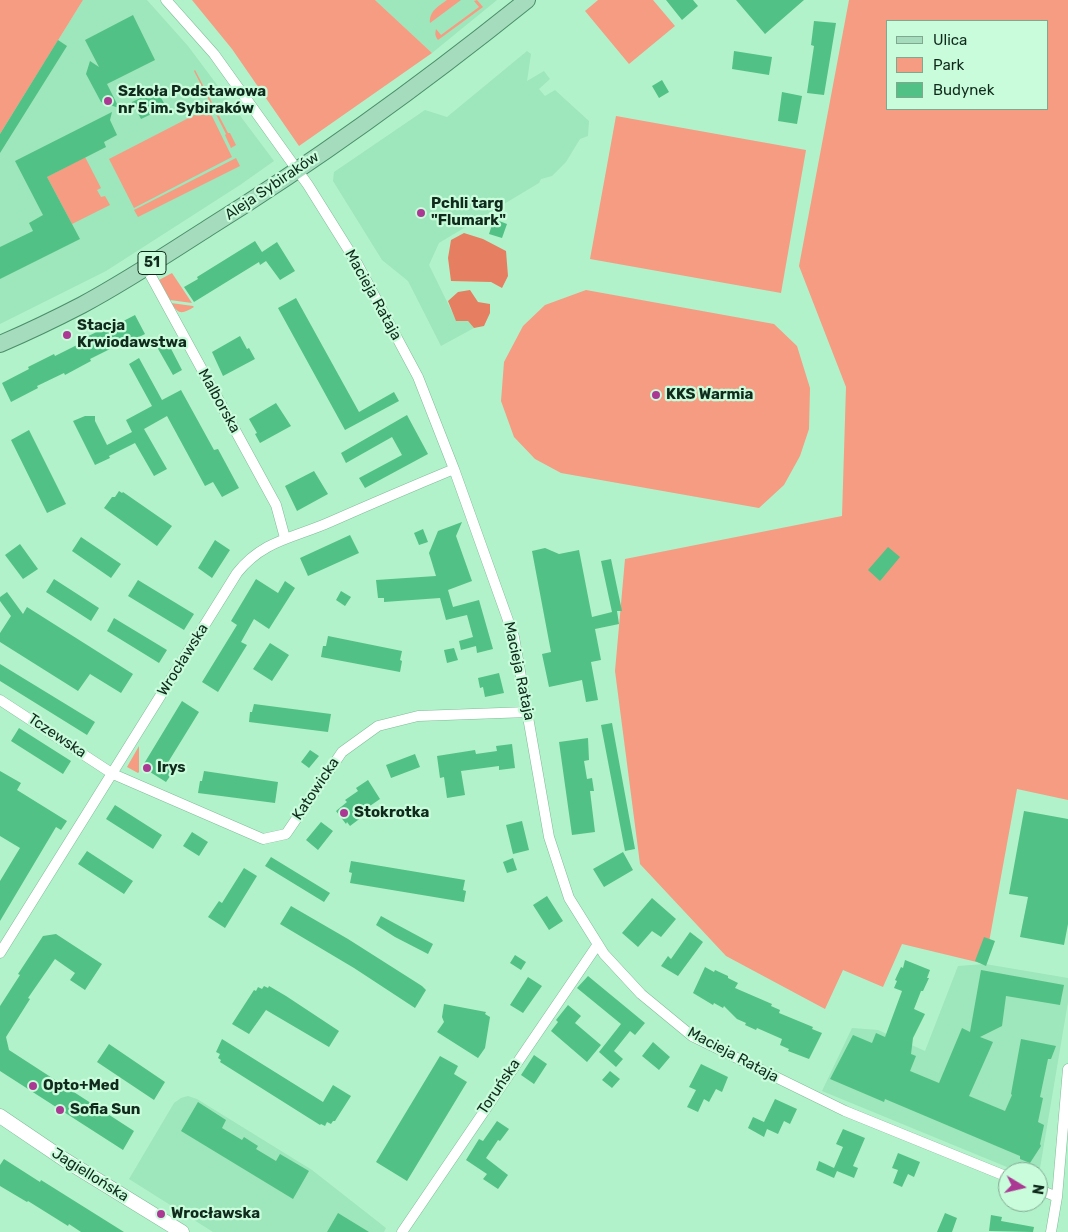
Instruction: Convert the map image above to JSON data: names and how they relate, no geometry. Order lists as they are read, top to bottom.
{
  "streets": {
    "main road": ["Aleja Sybiraków", "51"],
    "street": [
      "Macieja Rataja",
      "Malborska",
      "Wrocławska",
      "Tczewska",
      "Katowicka",
      "Toruńska",
      "Jagiellońska"
    ]
  },
  "crossings": [
    ["Aleja Sybiraków", "Macieja Rataja"],
    ["Aleja Sybiraków", "Malborska"],
    ["Macieja Rataja", "Wrocławska"],
    ["Macieja Rataja", "Katowicka"],
    ["Macieja Rataja", "Toruńska"],
    ["Malborska", "Wrocławska"],
    ["Wrocławska", "Tczewska"],
    ["Wrocławska", "Katowicka"],
    ["Tczewska", "Katowicka"]
  ],
  "places": [
    "Szkoła Podstawowa nr 5 im. Sybiraków",
    "Pchli targ \"Flumark\"",
    "Stacja Krwiodawstwa",
    "KKS Warmia",
    "Irys",
    "Stokrotka",
    "Opto+Med",
    "Sofia Sun",
    "Wrocławska"
  ],
  "legend": ["Ulica", "Park", "Budynek"],
  "north": "right"
}
